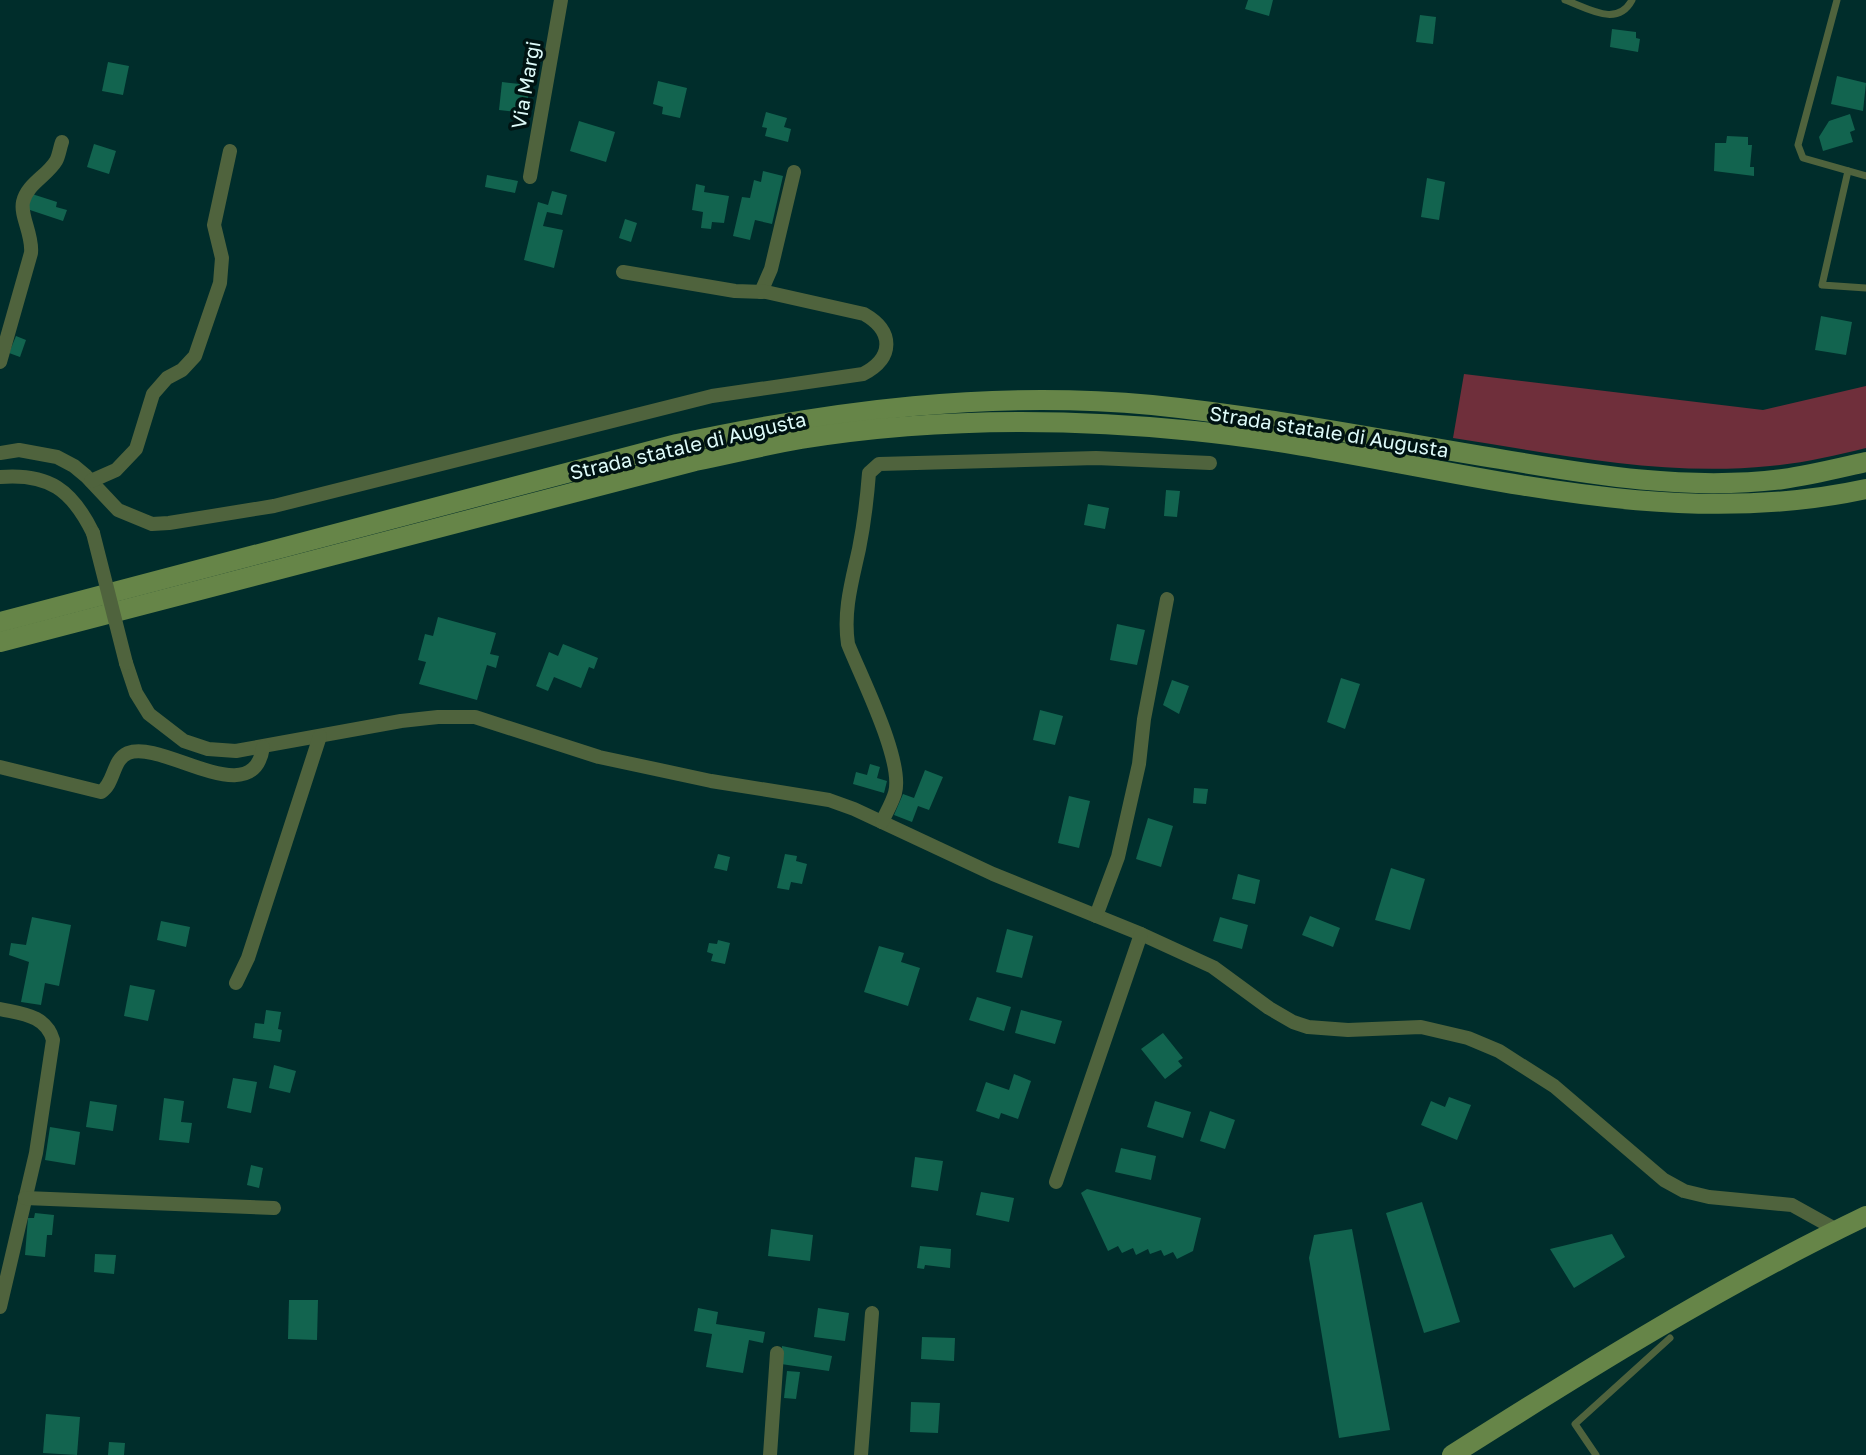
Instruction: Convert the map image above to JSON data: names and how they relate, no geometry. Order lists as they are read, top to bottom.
{
  "streets": {
    "main road": ["Strada statale di Augusta"],
    "street": ["Via Margi"]
  }
}
